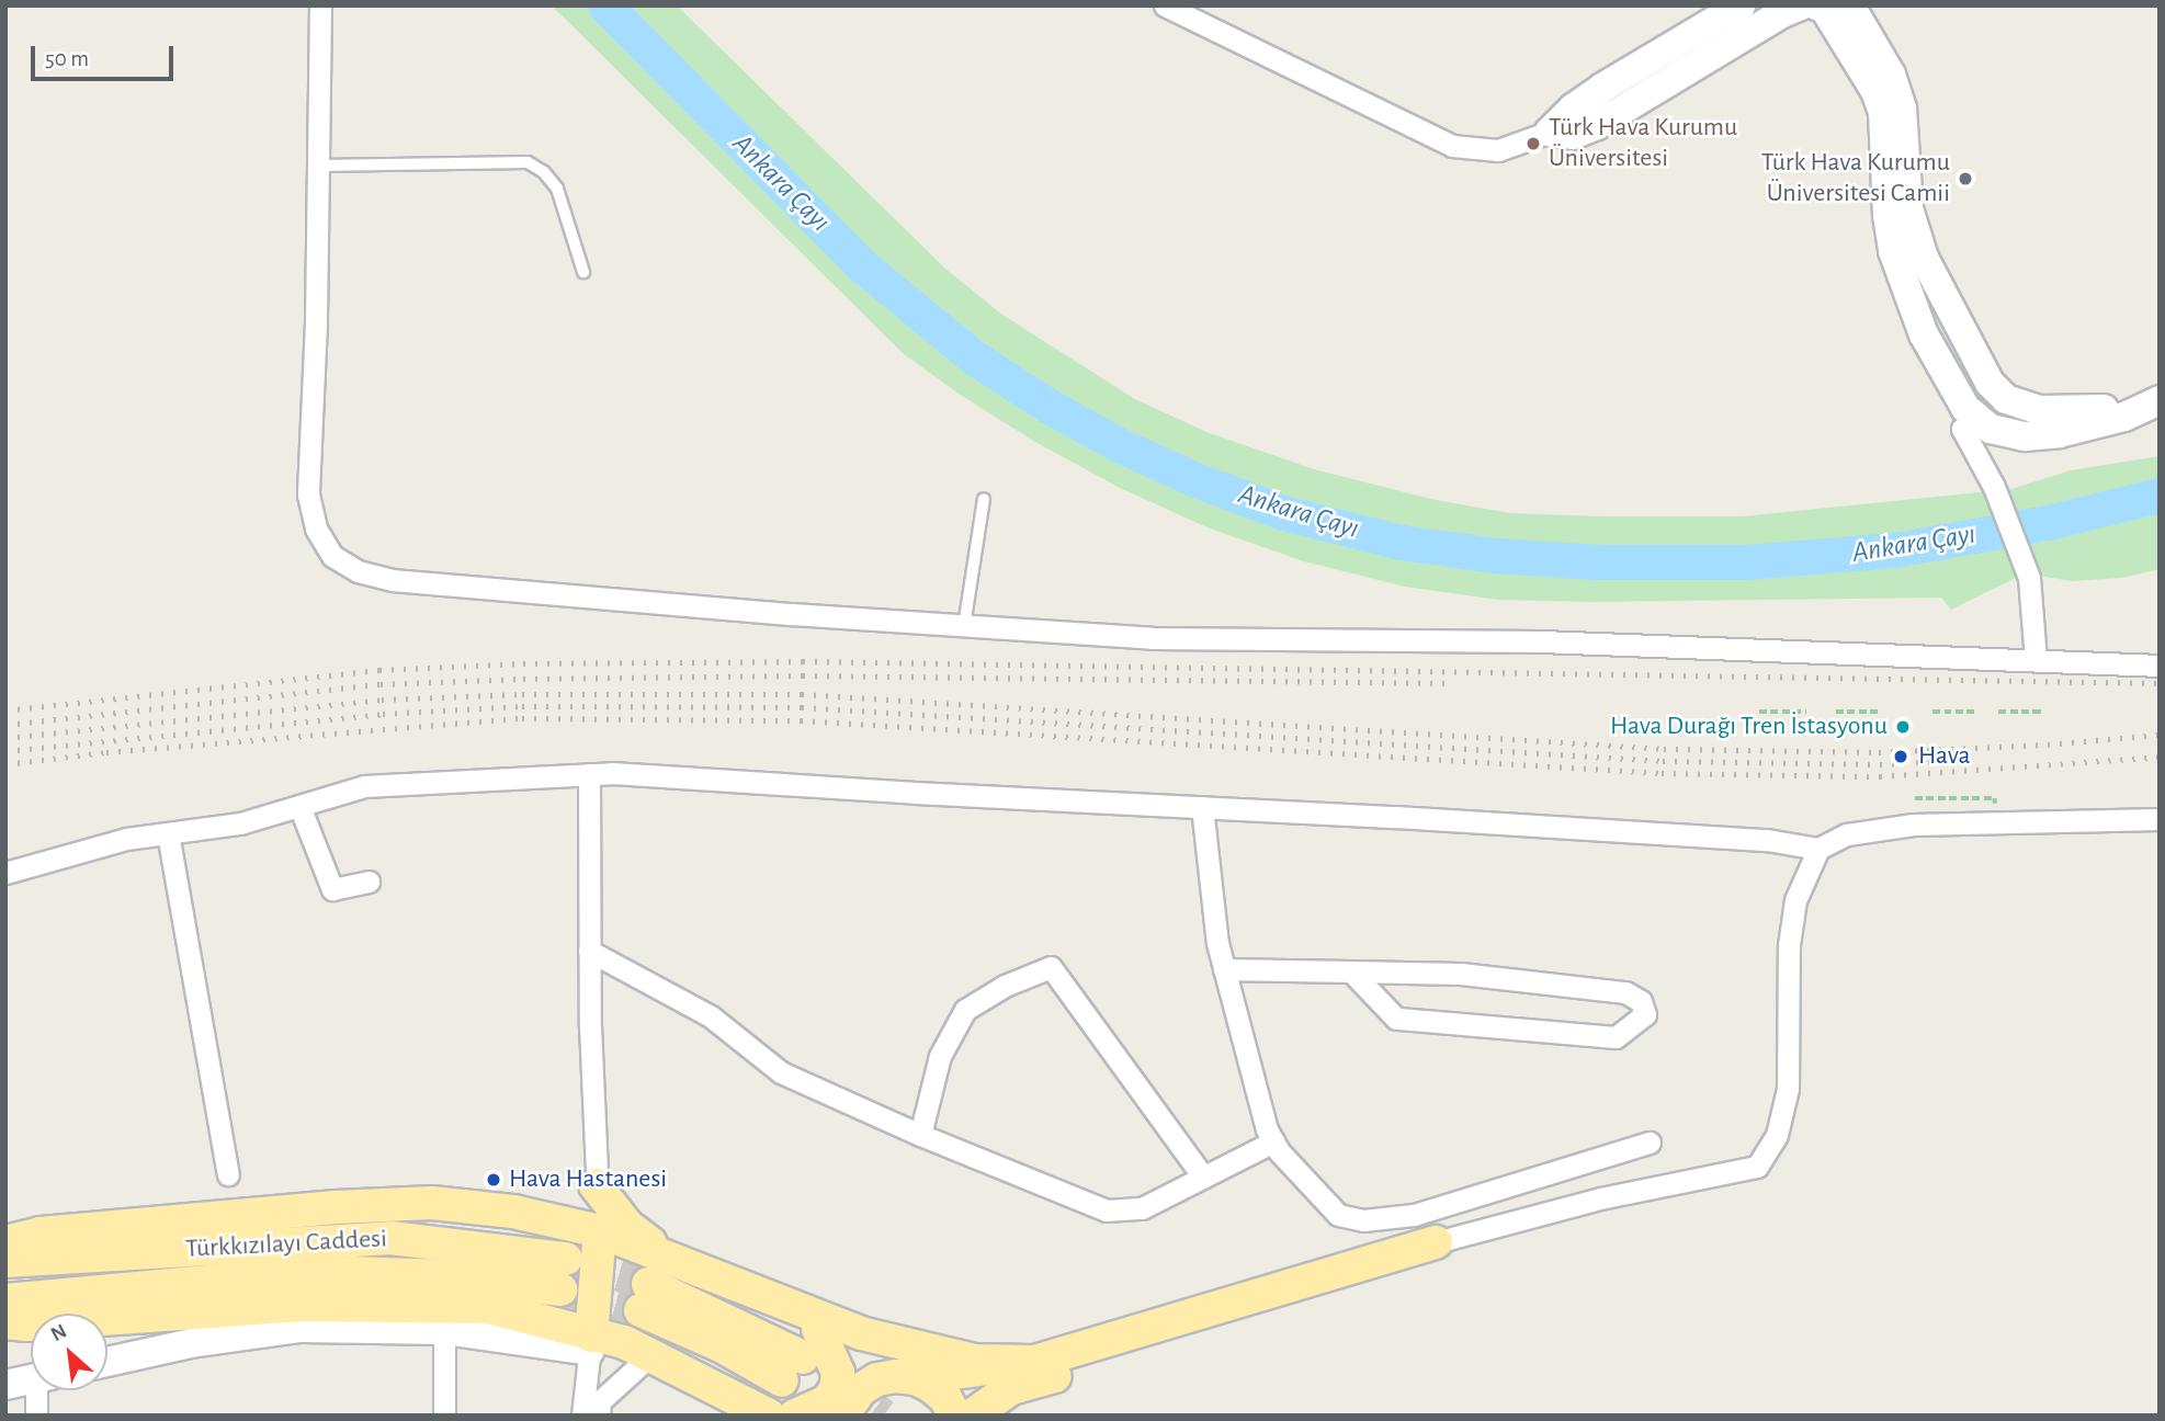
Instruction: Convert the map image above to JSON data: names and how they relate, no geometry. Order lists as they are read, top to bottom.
{
  "streets": {
    "main road": ["Türkkızılayı Caddesi"]
  },
  "water": ["Ankara Çayı"],
  "places": [
    "Türk Hava Kurumu Üniversitesi",
    "Türk Hava Kurumu Üniversitesi Camii",
    "Hava Durağı Tren İstasyonu",
    "Hava",
    "Hava Hastanesi"
  ],
  "scale_bar": "50 m",
  "north": "top left"
}
